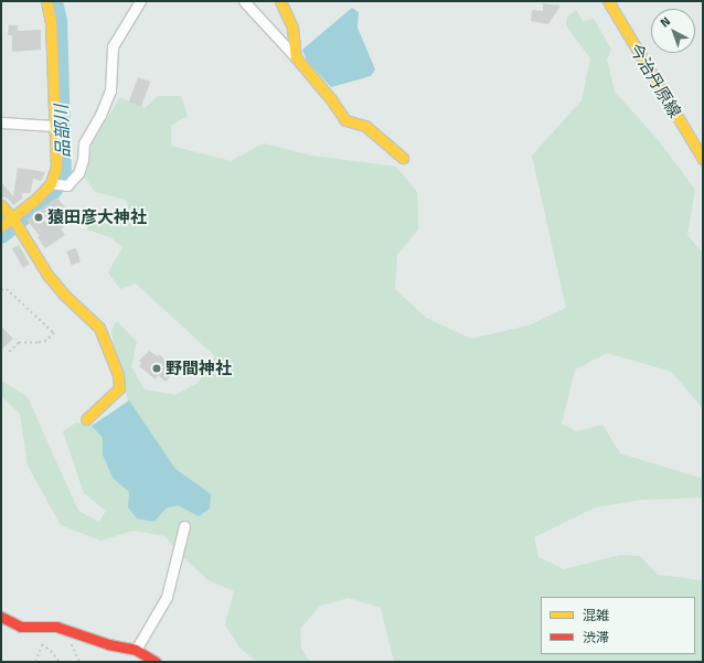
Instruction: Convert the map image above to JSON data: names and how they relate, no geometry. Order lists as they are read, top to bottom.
{
  "streets": {
    "street": ["今治丹原線"]
  },
  "water": ["品部川"],
  "places": ["猿田彦大神社", "野間神社"],
  "legend": ["混雑", "渋滞"],
  "north": "top left"
}
